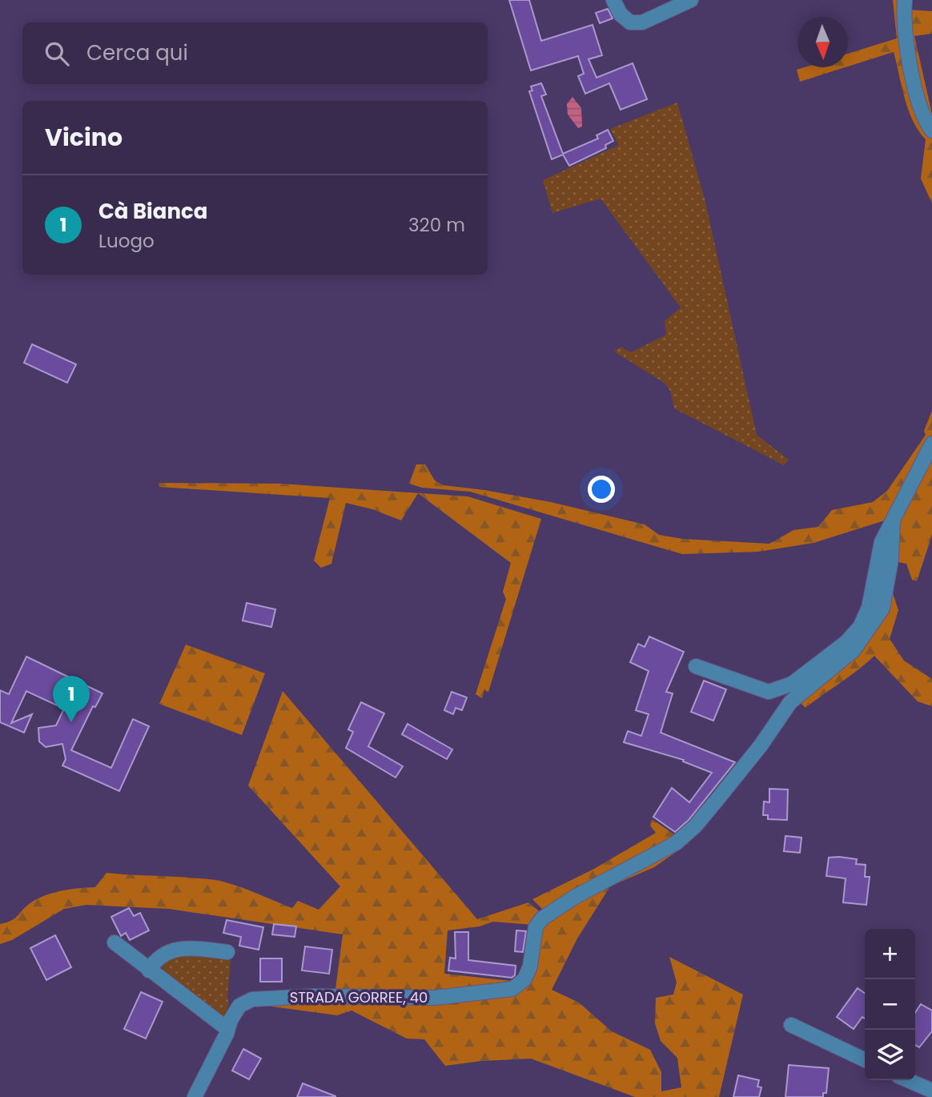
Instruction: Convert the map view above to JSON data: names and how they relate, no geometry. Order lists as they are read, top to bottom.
{
  "streets": {
    "street": ["STRADA GORREE, 40"]
  },
  "north": "bottom",
  "page": {
    "search": "Cerca qui",
    "heading": "Vicino",
    "list": [
      {
        "mark": "1",
        "name": "Cà Bianca",
        "note": "Luogo",
        "value": "320 m"
      }
    ],
    "pins": "1",
    "map_buttons": ["+", "−"]
  }
}
